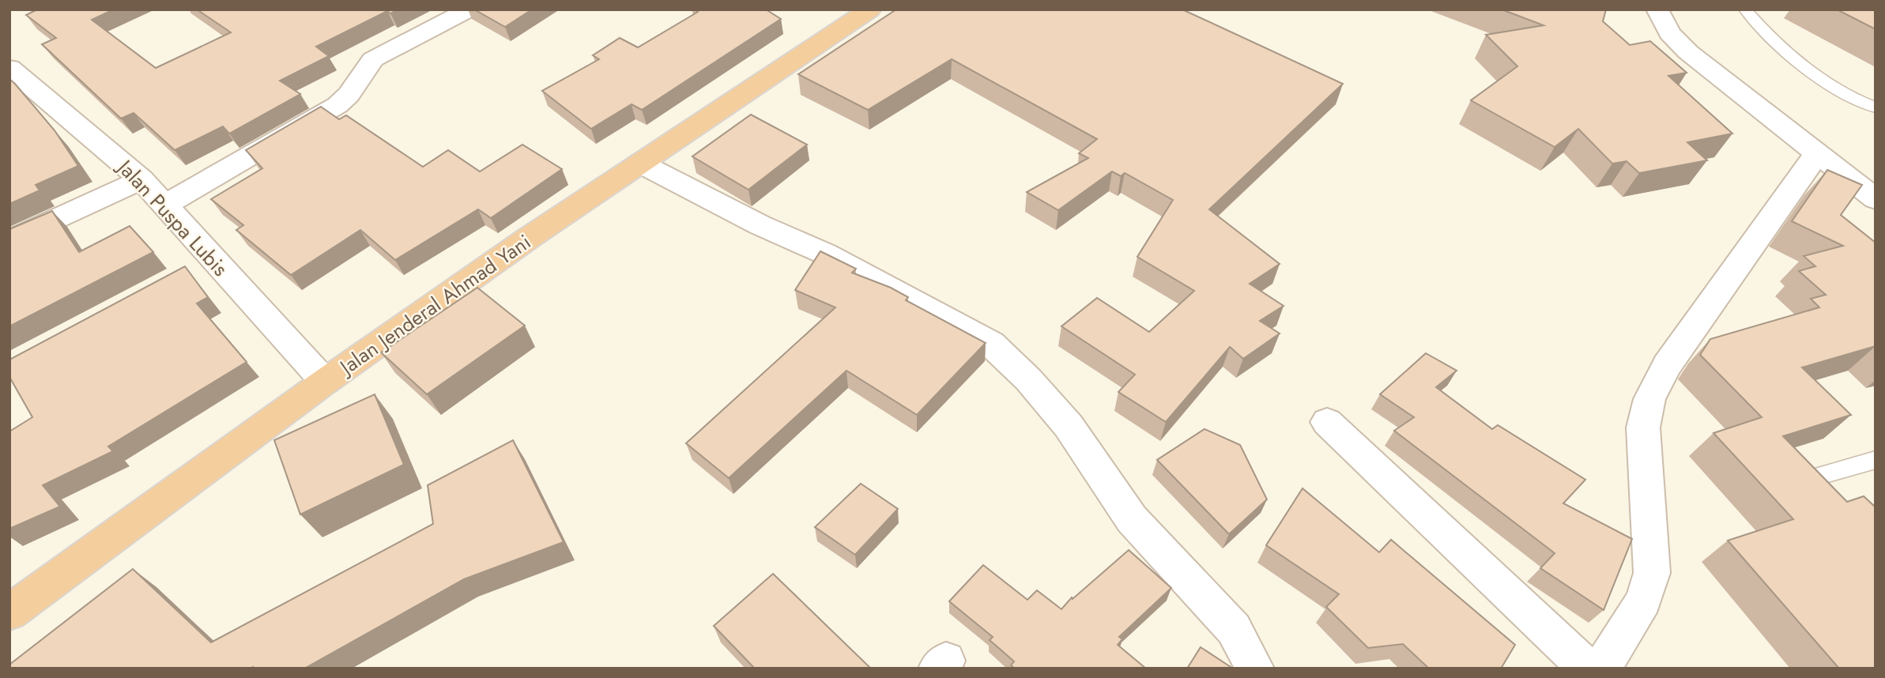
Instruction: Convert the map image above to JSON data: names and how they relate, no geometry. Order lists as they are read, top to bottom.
{
  "streets": {
    "highway": ["Jalan Jenderal Ahmad Yani"],
    "street": ["Jalan Puspa Lubis"]
  },
  "crossings": [
    ["Jalan Puspa Lubis", "Jalan Jenderal Ahmad Yani"]
  ]
}
